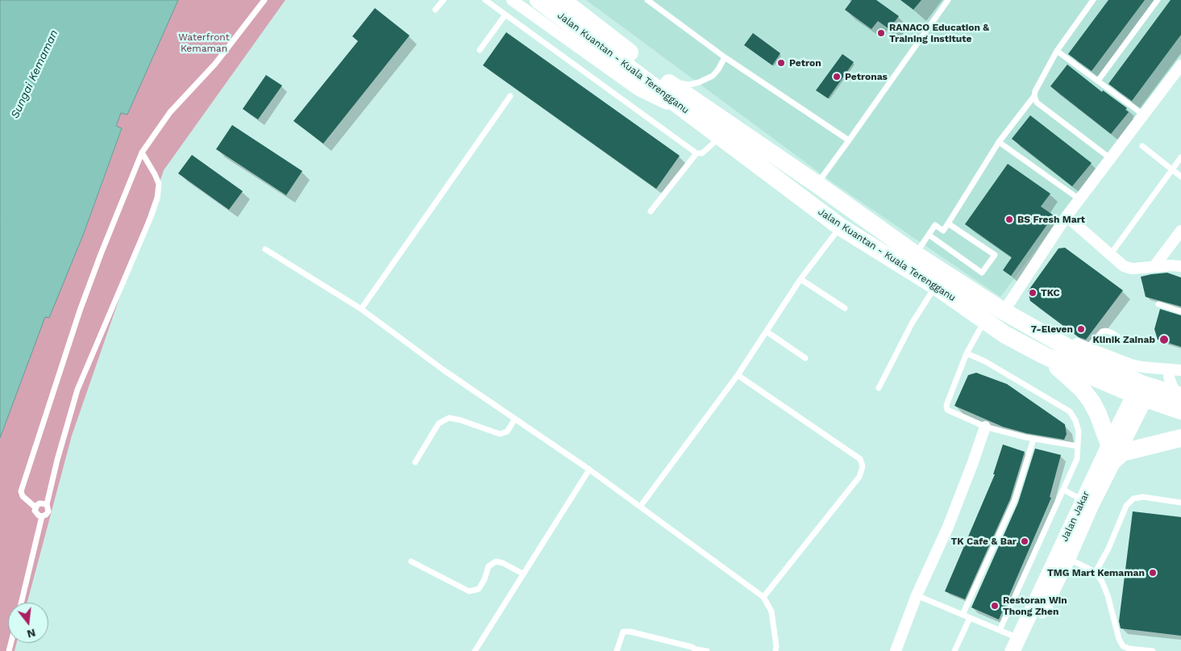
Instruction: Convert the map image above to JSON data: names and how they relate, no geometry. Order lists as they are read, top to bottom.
{
  "streets": {
    "highway": ["Jalan Kuantan - Kuala Terengganu"],
    "main road": ["Jalan Jakar"]
  },
  "crossings": [
    ["Jalan Kuantan - Kuala Terengganu", "Jalan Jakar"]
  ],
  "water": ["Sungai Kemaman"],
  "parks": ["Waterfront Kemaman"],
  "places": [
    "RANACO Education & Training Institute",
    "Petron",
    "Petronas",
    "BS Fresh Mart",
    "TKC",
    "7-Eleven",
    "Klinik Zainab",
    "TK Cafe & Bar",
    "TMG Mart Kemaman",
    "Restoran Win Thong Zhen"
  ],
  "north": "bottom"
}
